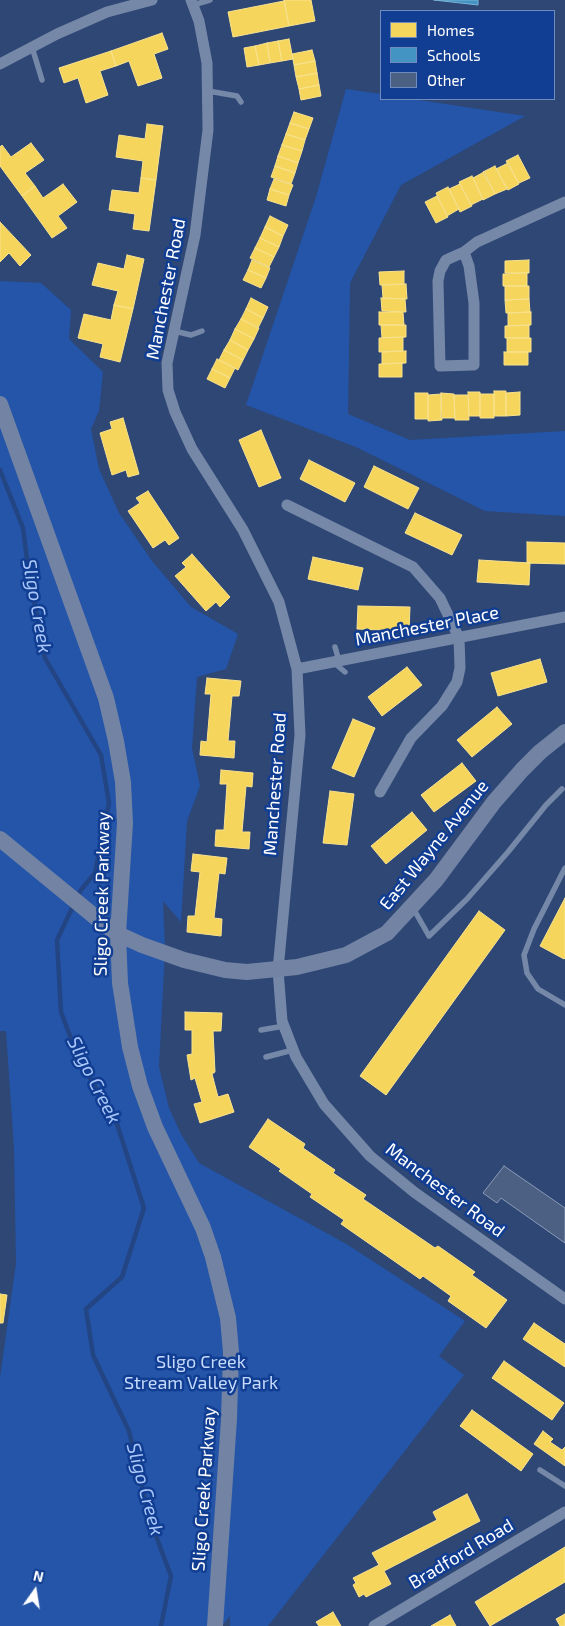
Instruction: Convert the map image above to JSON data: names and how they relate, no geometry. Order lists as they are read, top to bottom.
{
  "streets": {
    "street": [
      "Manchester Road",
      "Manchester Place",
      "East Wayne Avenue",
      "Sligo Creek Parkway",
      "Bradford Road"
    ]
  },
  "crossings": [
    ["Manchester Road", "Manchester Place"],
    ["Manchester Road", "East Wayne Avenue"],
    ["East Wayne Avenue", "Sligo Creek Parkway"]
  ],
  "water": ["Sligo Creek"],
  "parks": ["Sligo Creek Stream Valley Park"],
  "legend": ["Homes", "Schools", "Other"],
  "north": "top"
}
